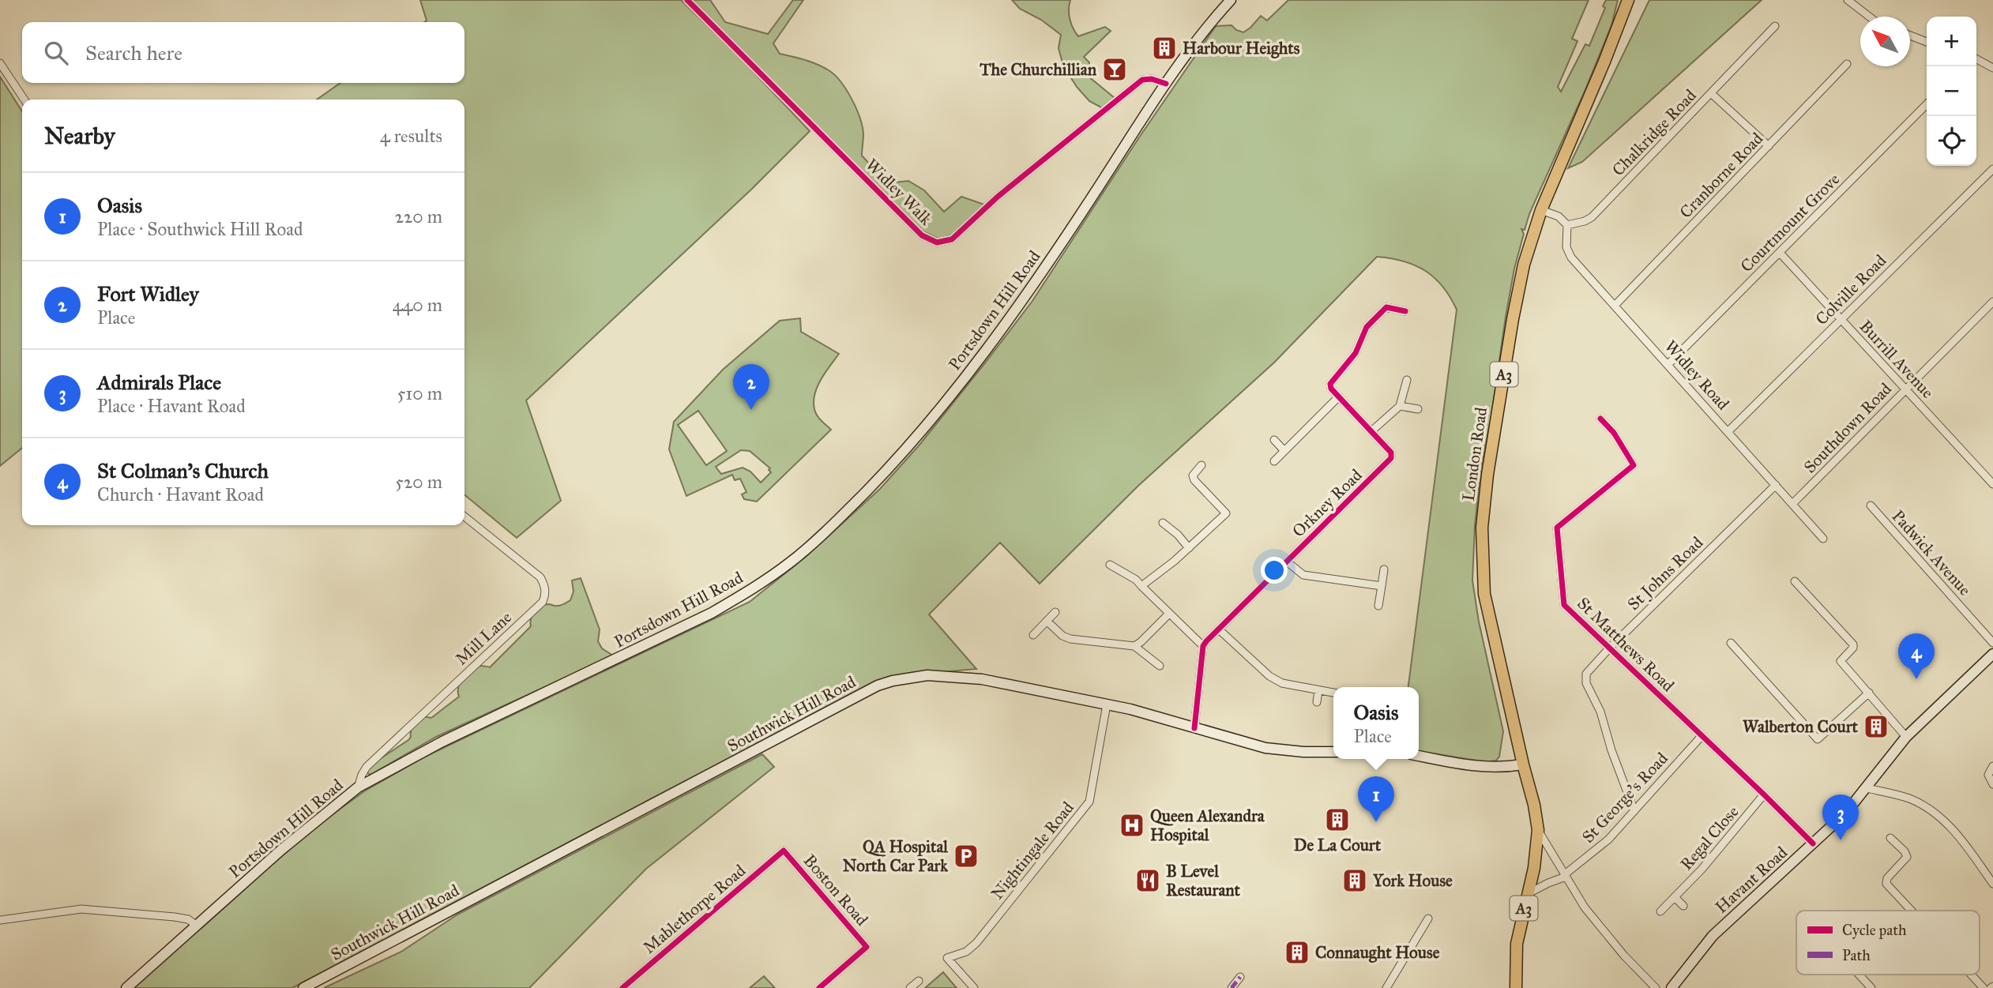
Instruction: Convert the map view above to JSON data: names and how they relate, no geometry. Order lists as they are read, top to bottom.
{
  "streets": {
    "main road": [
      "Portsdown Hill Road",
      "A3",
      "London Road",
      "Southwick Hill Road",
      "Havant Road"
    ],
    "street": [
      "Chalkridge Road",
      "Cranborne Road",
      "Widley Walk",
      "Courtmount Grove",
      "Colville Road",
      "Burrill Avenue",
      "Widley Road",
      "Southdown Road",
      "Orkney Road",
      "Padwick Avenue",
      "St Johns Road",
      "Mill Lane",
      "St Matthews Road",
      "St George's Road",
      "Regal Close",
      "Nightingale Road",
      "Boston Road",
      "Mablethorpe Road"
    ]
  },
  "crossings": [
    ["Chalkridge Road", "Widley Road"],
    ["Cranborne Road", "Widley Road"],
    ["Widley Walk", "Portsdown Hill Road"],
    ["Courtmount Grove", "Burrill Avenue"],
    ["Courtmount Grove", "Widley Road"],
    ["Colville Road", "Burrill Avenue"],
    ["Colville Road", "Widley Road"],
    ["Portsdown Hill Road", "Mill Lane"],
    ["Burrill Avenue", "Southdown Road"],
    ["A3", "London Road"],
    ["A3", "St George's Road"],
    ["Widley Road", "Southdown Road"],
    ["Widley Road", "St Johns Road"],
    ["St Johns Road", "St Matthews Road"],
    ["St Johns Road", "St George's Road"],
    ["St Matthews Road", "St George's Road"],
    ["St Matthews Road", "Regal Close"],
    ["St Matthews Road", "Havant Road"],
    ["Southwick Hill Road", "Nightingale Road"],
    ["Boston Road", "Mablethorpe Road"]
  ],
  "places": {
    "building": [
      "Harbour Heights",
      "Walberton Court",
      "De La Court",
      "York House",
      "Connaught House"
    ],
    "bar": ["The Churchillian"],
    "hospital": ["Queen Alexandra Hospital"],
    "parking": ["QA Hospital North Car Park"],
    "restaurant": ["B Level Restaurant"]
  },
  "legend": ["Cycle path", "Path"],
  "north": "top left",
  "page": {
    "map_buttons": ["+", "−"],
    "search": "Search here",
    "heading": ["Nearby", "4 results"],
    "list": [
      {
        "mark": "1",
        "name": "Oasis",
        "note": "Place · Southwick Hill Road",
        "value": "220 m"
      },
      {
        "mark": "2",
        "name": "Fort Widley",
        "note": "Place",
        "value": "440 m"
      },
      {
        "mark": "3",
        "name": "Admirals Place",
        "note": "Place · Havant Road",
        "value": "510 m"
      },
      {
        "mark": "4",
        "name": "St Colman's Church",
        "note": "Church · Havant Road",
        "value": "520 m"
      }
    ],
    "pins": [
      "2",
      "4",
      "1",
      "3"
    ],
    "popup": ["Oasis", "Place"]
  }
}
